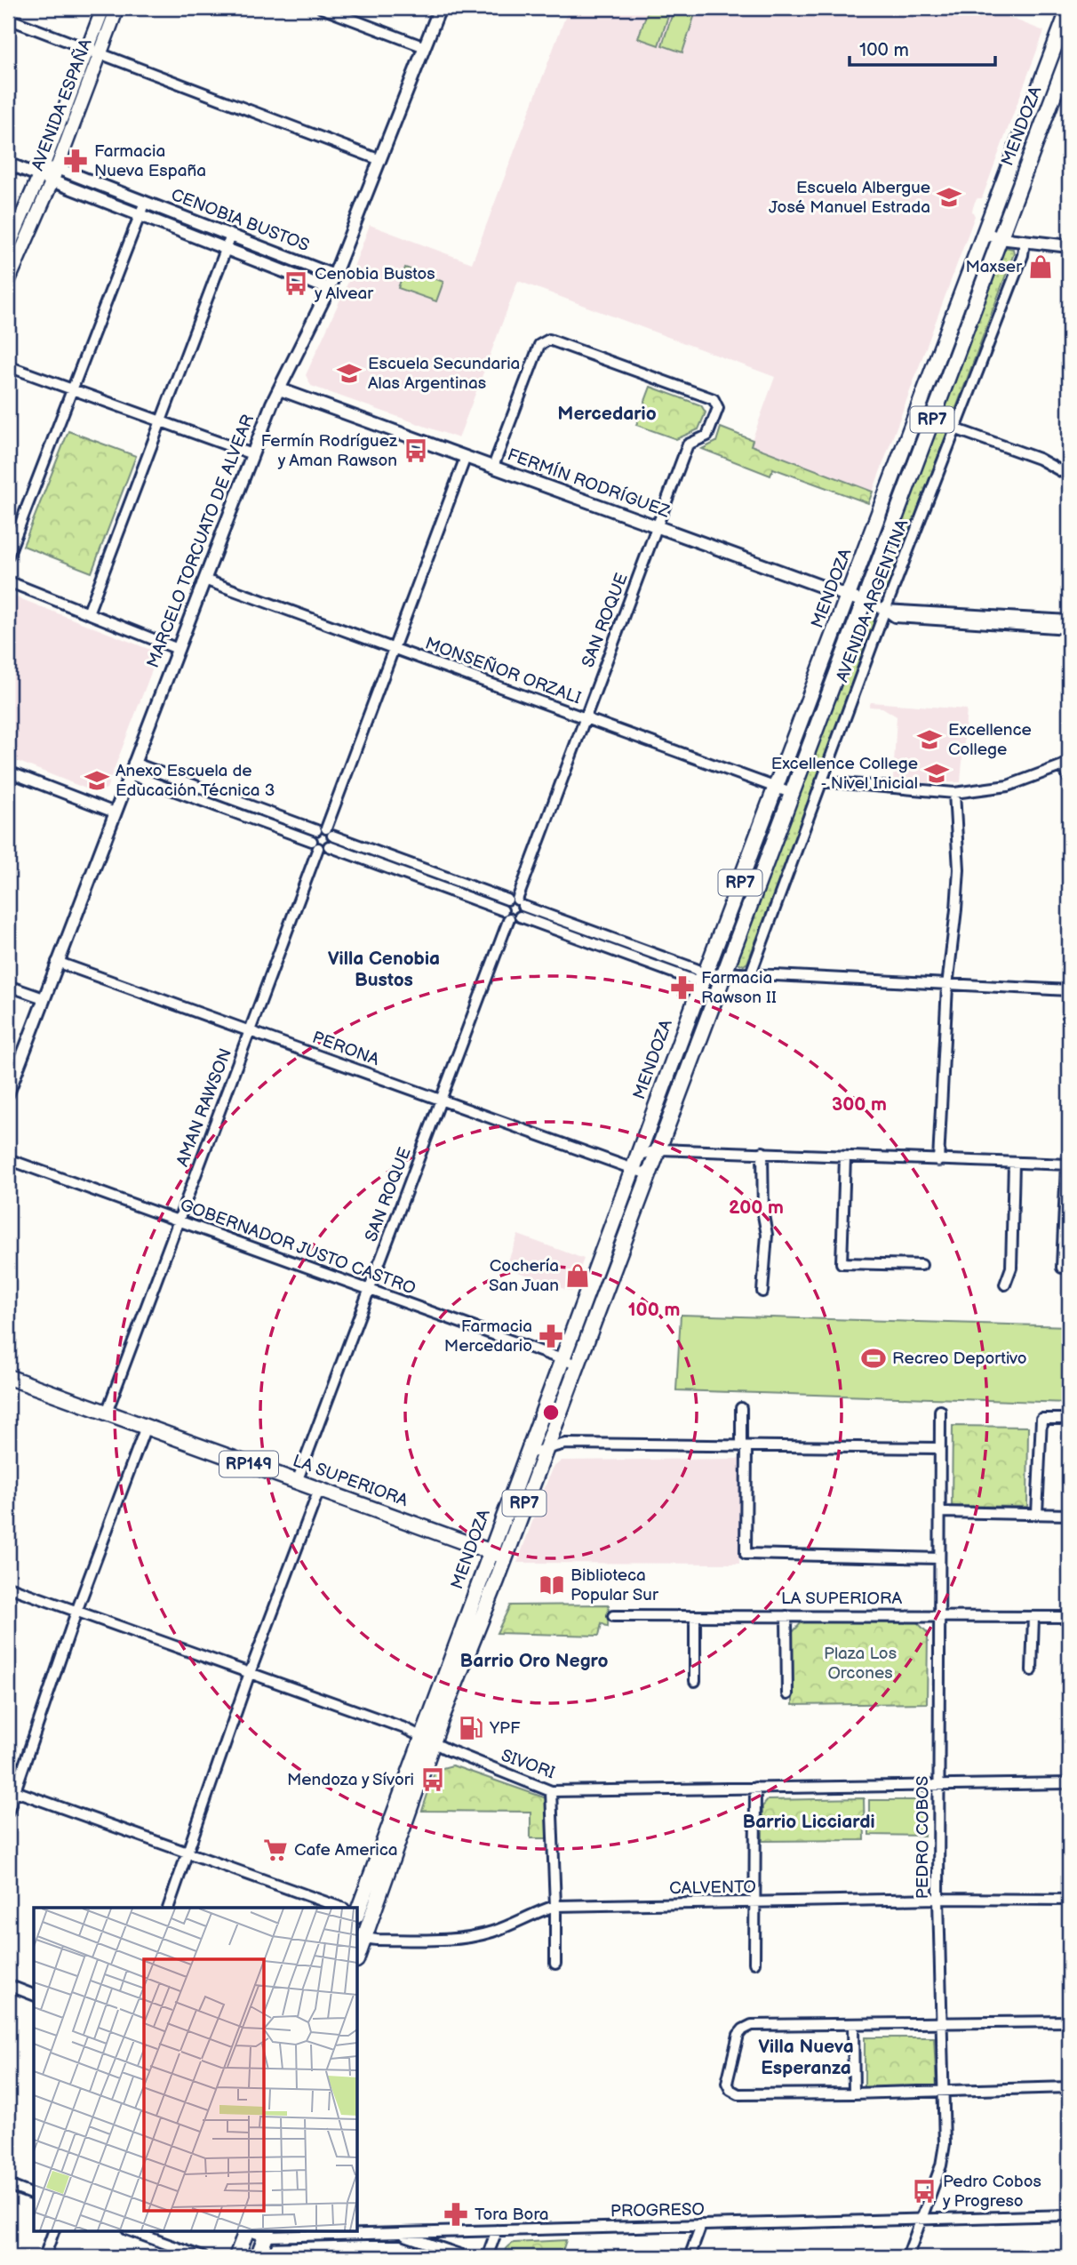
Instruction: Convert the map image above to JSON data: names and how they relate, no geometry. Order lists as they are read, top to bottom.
{
  "streets": {
    "main road": [
      "AVENIDA ESPAÑA",
      "MENDOZA",
      "RP7",
      "RP149",
      "LA SUPERIORA"
    ],
    "street": [
      "CENOBIA BUSTOS",
      "FERMÍN RODRÍGUEZ",
      "MARCELO TORCUATO DE ALVEAR",
      "AVENIDA ARGENTINA",
      "SAN ROQUE",
      "MONSEÑOR ORZALI",
      "PERONA",
      "AMAN RAWSON",
      "GOBERNADOR JUSTO CASTRO",
      "SIVORI",
      "PEDRO COBOS",
      "CALVENTO",
      "PROGRESO"
    ]
  },
  "crossings": [
    ["AVENIDA ESPAÑA", "CENOBIA BUSTOS"],
    ["MENDOZA", "FERMÍN RODRÍGUEZ"],
    ["MENDOZA", "MONSEÑOR ORZALI"],
    ["MENDOZA", "PERONA"],
    ["MENDOZA", "GOBERNADOR JUSTO CASTRO"],
    ["MENDOZA", "LA SUPERIORA"],
    ["MENDOZA", "SIVORI"],
    ["MENDOZA", "CALVENTO"],
    ["CENOBIA BUSTOS", "MARCELO TORCUATO DE ALVEAR"],
    ["FERMÍN RODRÍGUEZ", "MARCELO TORCUATO DE ALVEAR"],
    ["FERMÍN RODRÍGUEZ", "AVENIDA ARGENTINA"],
    ["FERMÍN RODRÍGUEZ", "SAN ROQUE"],
    ["MARCELO TORCUATO DE ALVEAR", "MONSEÑOR ORZALI"],
    ["MARCELO TORCUATO DE ALVEAR", "PERONA"],
    ["SAN ROQUE", "MONSEÑOR ORZALI"],
    ["SAN ROQUE", "PERONA"],
    ["SAN ROQUE", "GOBERNADOR JUSTO CASTRO"],
    ["SAN ROQUE", "LA SUPERIORA"],
    ["PERONA", "AMAN RAWSON"],
    ["AMAN RAWSON", "GOBERNADOR JUSTO CASTRO"],
    ["AMAN RAWSON", "LA SUPERIORA"],
    ["LA SUPERIORA", "PEDRO COBOS"],
    ["SIVORI", "PEDRO COBOS"],
    ["PEDRO COBOS", "CALVENTO"],
    ["PEDRO COBOS", "PROGRESO"]
  ],
  "districts": [
    "Mercedario",
    "Villa Cenobia Bustos",
    "Barrio Oro Negro",
    "Barrio Licciardi",
    "Villa Nueva Esperanza"
  ],
  "parks": ["Plaza Los Orcones"],
  "places": {
    "pharmacy": [
      "Farmacia Nueva España",
      "Farmacia Rawson II",
      "Farmacia Mercedario",
      "Tora Bora"
    ],
    "school or university": [
      "Escuela Albergue José Manuel Estrada",
      "Escuela Secundaria Alas Argentinas",
      "Excellence College",
      "Excellence College - Nivel Inicial",
      "Anexo Escuela de Educación Técnica 3"
    ],
    "shop": ["Maxser", "Cochería San Juan"],
    "bus stop": [
      "Cenobia Bustos y Alvear",
      "Fermín Rodríguez y Aman Rawson",
      "Mendoza y Sívori",
      "Pedro Cobos y Progreso"
    ],
    "sports": ["Recreo Deportivo"],
    "library": ["Biblioteca Popular Sur"],
    "fuel station": ["YPF"],
    "supermarket": ["Cafe America"]
  },
  "scale_bar": "100 m",
  "rings": ["300 m", "200 m", "100 m"]
}
